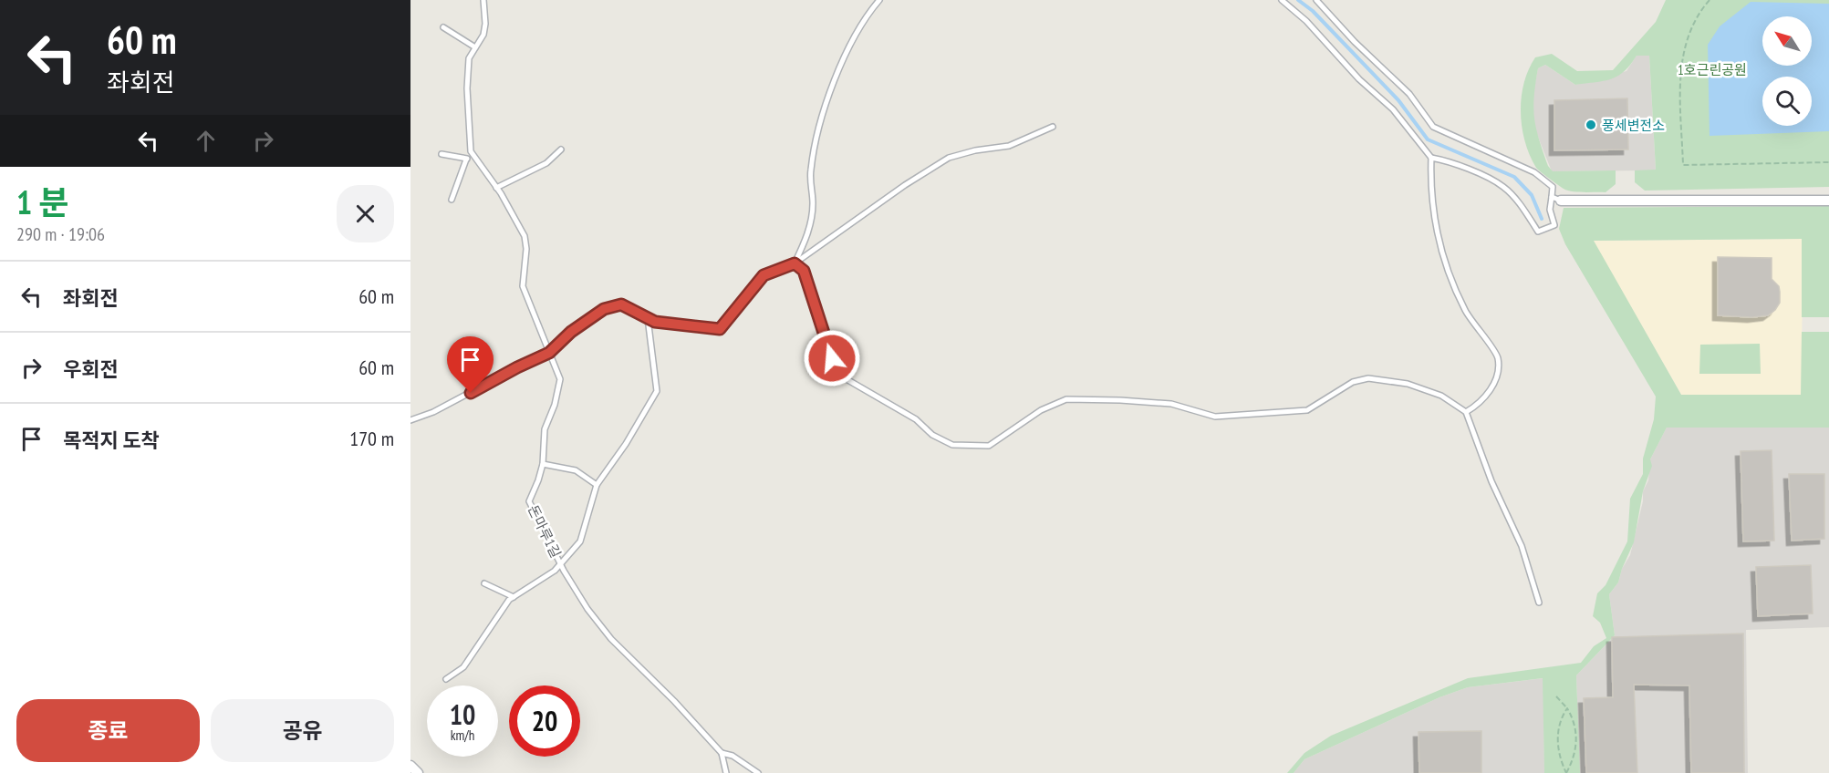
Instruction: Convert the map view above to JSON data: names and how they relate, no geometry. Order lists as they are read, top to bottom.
{
  "streets": {
    "lane": ["돈마루1길"]
  },
  "parks": ["1호근린공원"],
  "places": ["풍세변전소"],
  "north": "top left",
  "page": {
    "turn": ["60 m", "좌회전"],
    "heading": ["1 분", "290 m · 19:06"],
    "list": [
      {
        "name": "좌회전",
        "value": "60 m"
      },
      {
        "name": "우회전",
        "value": "60 m"
      },
      {
        "name": "목적지 도착",
        "value": "170 m"
      }
    ],
    "speed": "10 km/h",
    "limit": "20",
    "buttons": ["종료", "공유"]
  }
}
